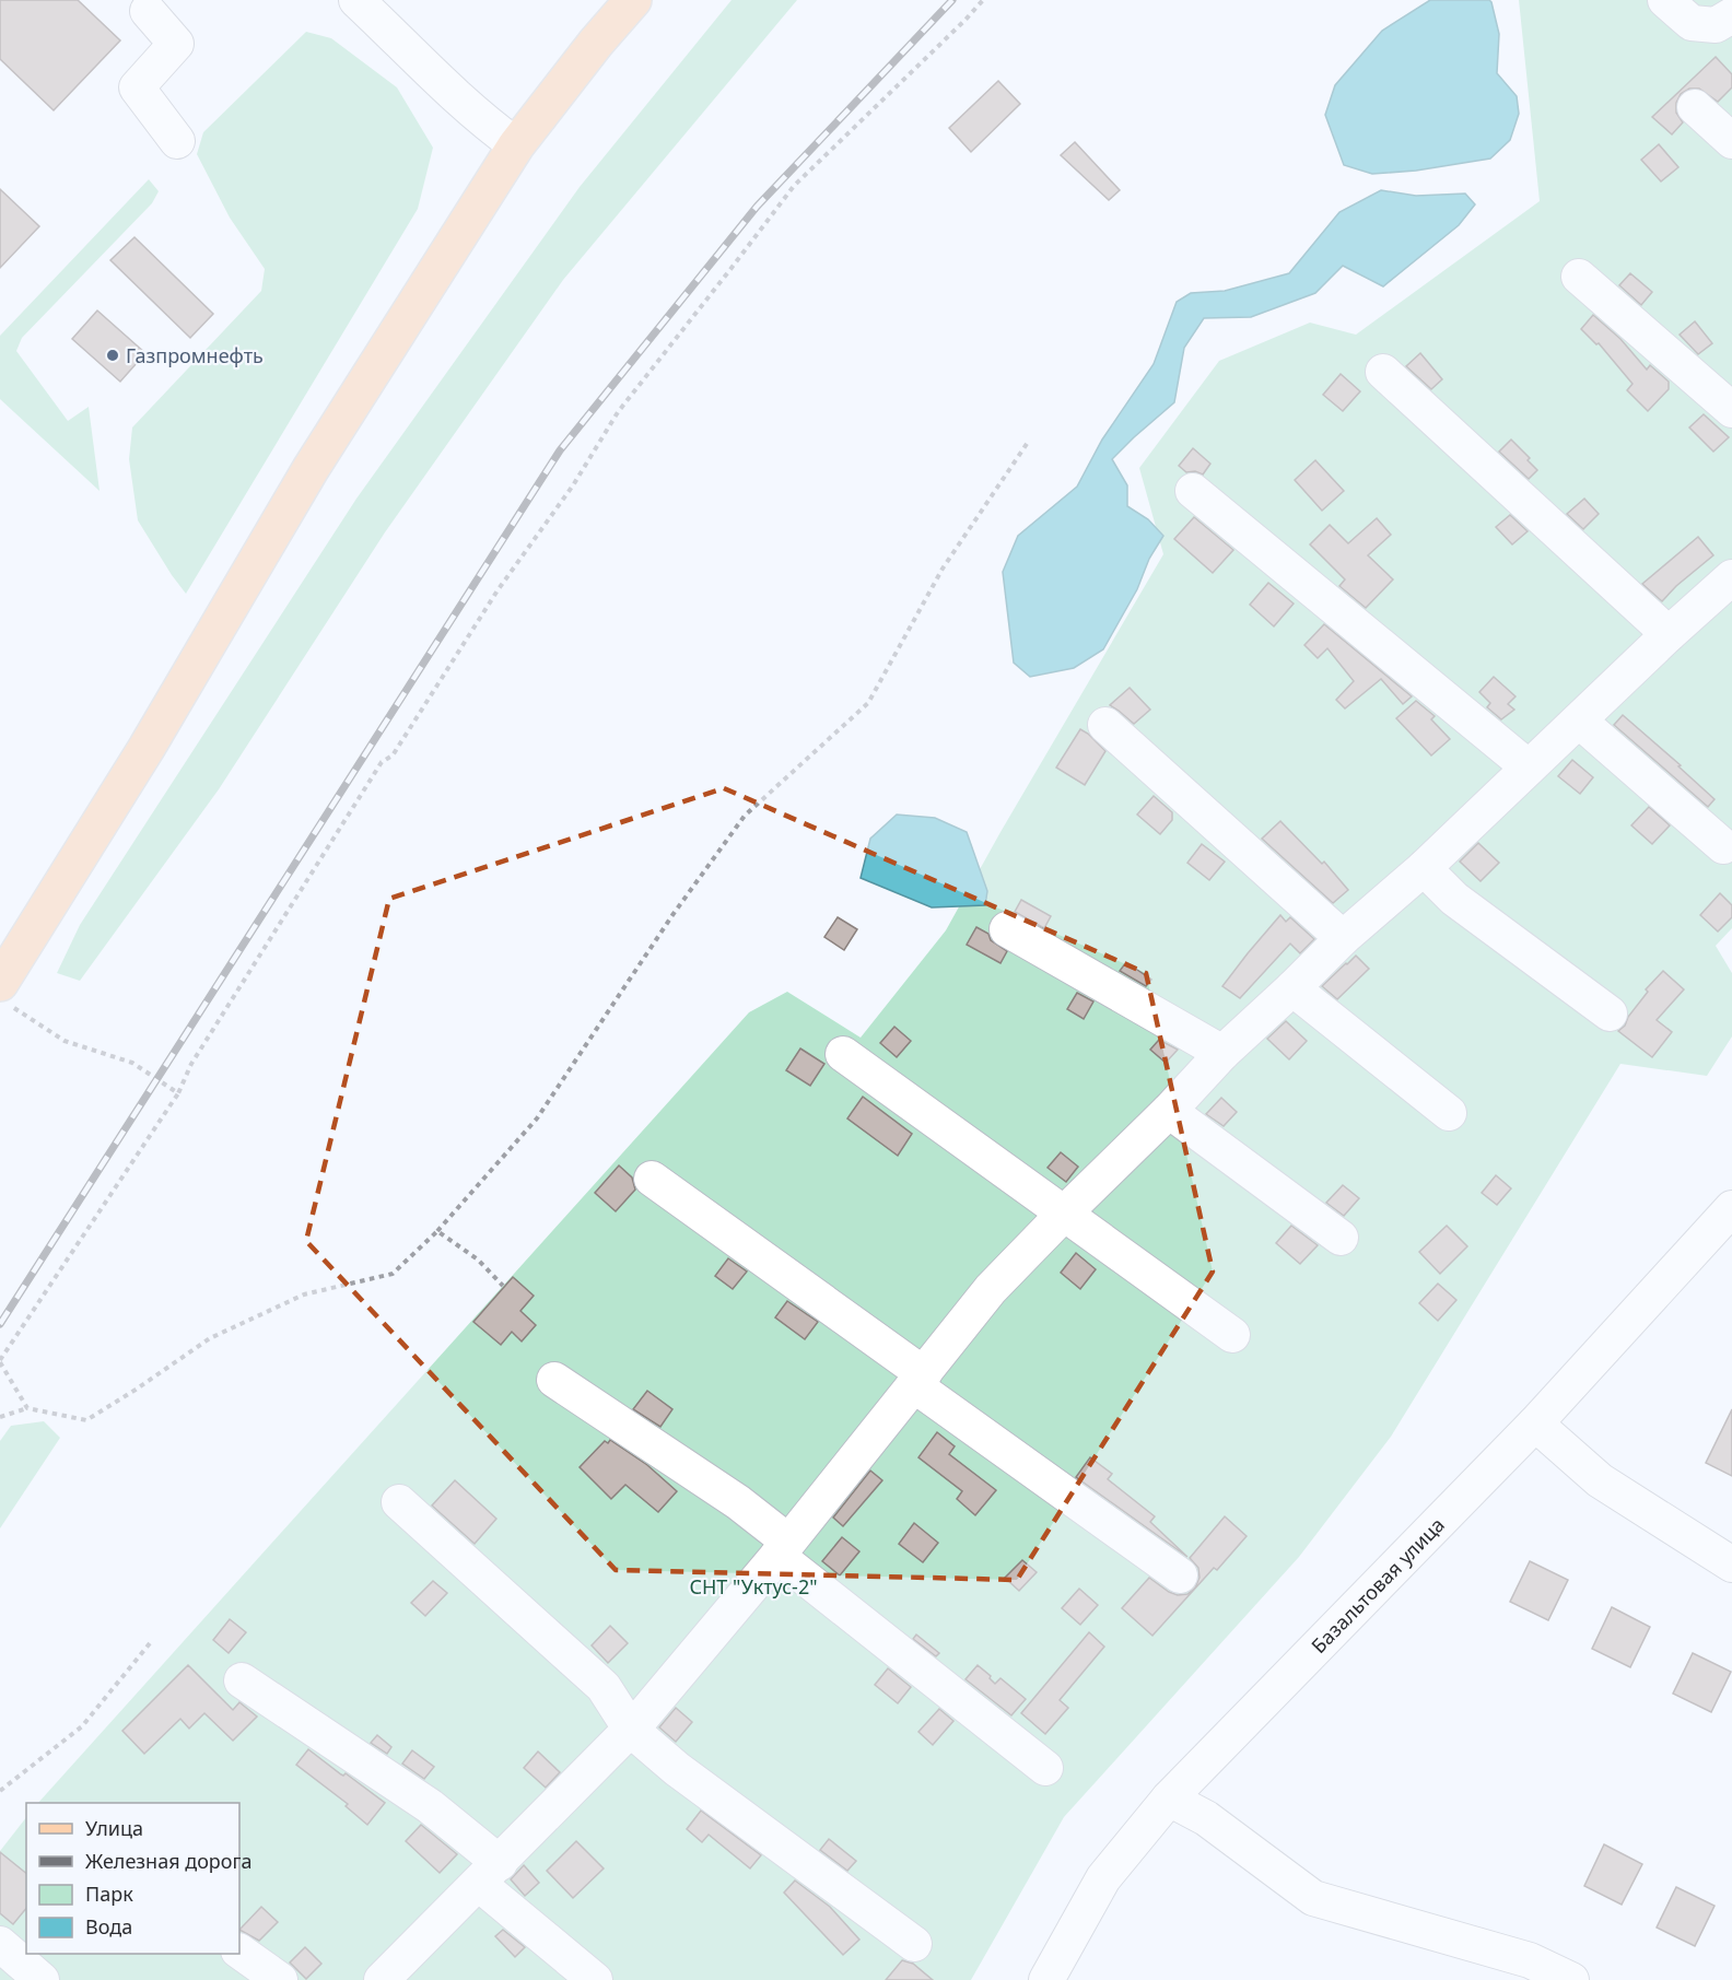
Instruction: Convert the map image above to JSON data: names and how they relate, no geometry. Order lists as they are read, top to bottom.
{
  "streets": {
    "street": ["Базальтовая улица"]
  },
  "parks": ["СНТ \"Уктус-2\""],
  "places": ["Газпромнефть"],
  "legend": [
    "Улица",
    "Железная дорога",
    "Парк",
    "Вода"
  ]
}
